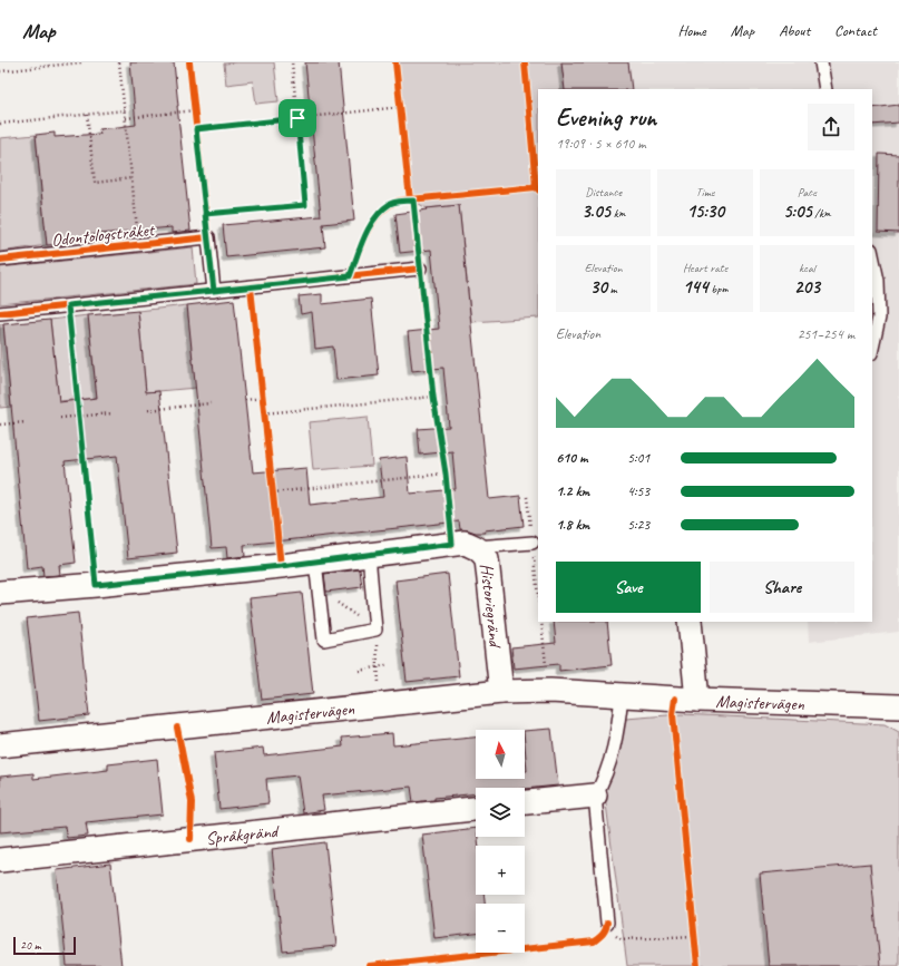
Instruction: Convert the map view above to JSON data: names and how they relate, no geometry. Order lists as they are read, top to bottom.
{
  "streets": {
    "street": ["Historiegränd", "Magistervägen", "Språkgränd"],
    "lane": ["Odontologstråket"]
  },
  "crossings": [
    ["Historiegränd", "Magistervägen"]
  ],
  "scale_bar": "20 m",
  "north": "top",
  "page": {
    "header": "Map",
    "nav": [
      "Home",
      "Map",
      "About",
      "Contact"
    ],
    "heading": ["Evening run", "19:09 · 5 × 610 m"],
    "stats": [
      ["Distance", "3.05 km"],
      ["Time", "15:30"],
      ["Pace", "5:05 /km"],
      ["Elevation", "30 m"],
      ["Heart rate", "144 bpm"],
      ["kcal", "203"]
    ],
    "chart": ["Elevation", "251–254 m"],
    "list": [
      {
        "name": "610 m",
        "note": "5:01"
      },
      {
        "name": "1.2 km",
        "note": "4:53"
      },
      {
        "name": "1.8 km",
        "note": "5:23"
      }
    ],
    "buttons": ["Save", "Share"],
    "map_buttons": ["+", "−"],
    "scale": "20 m"
  }
}
